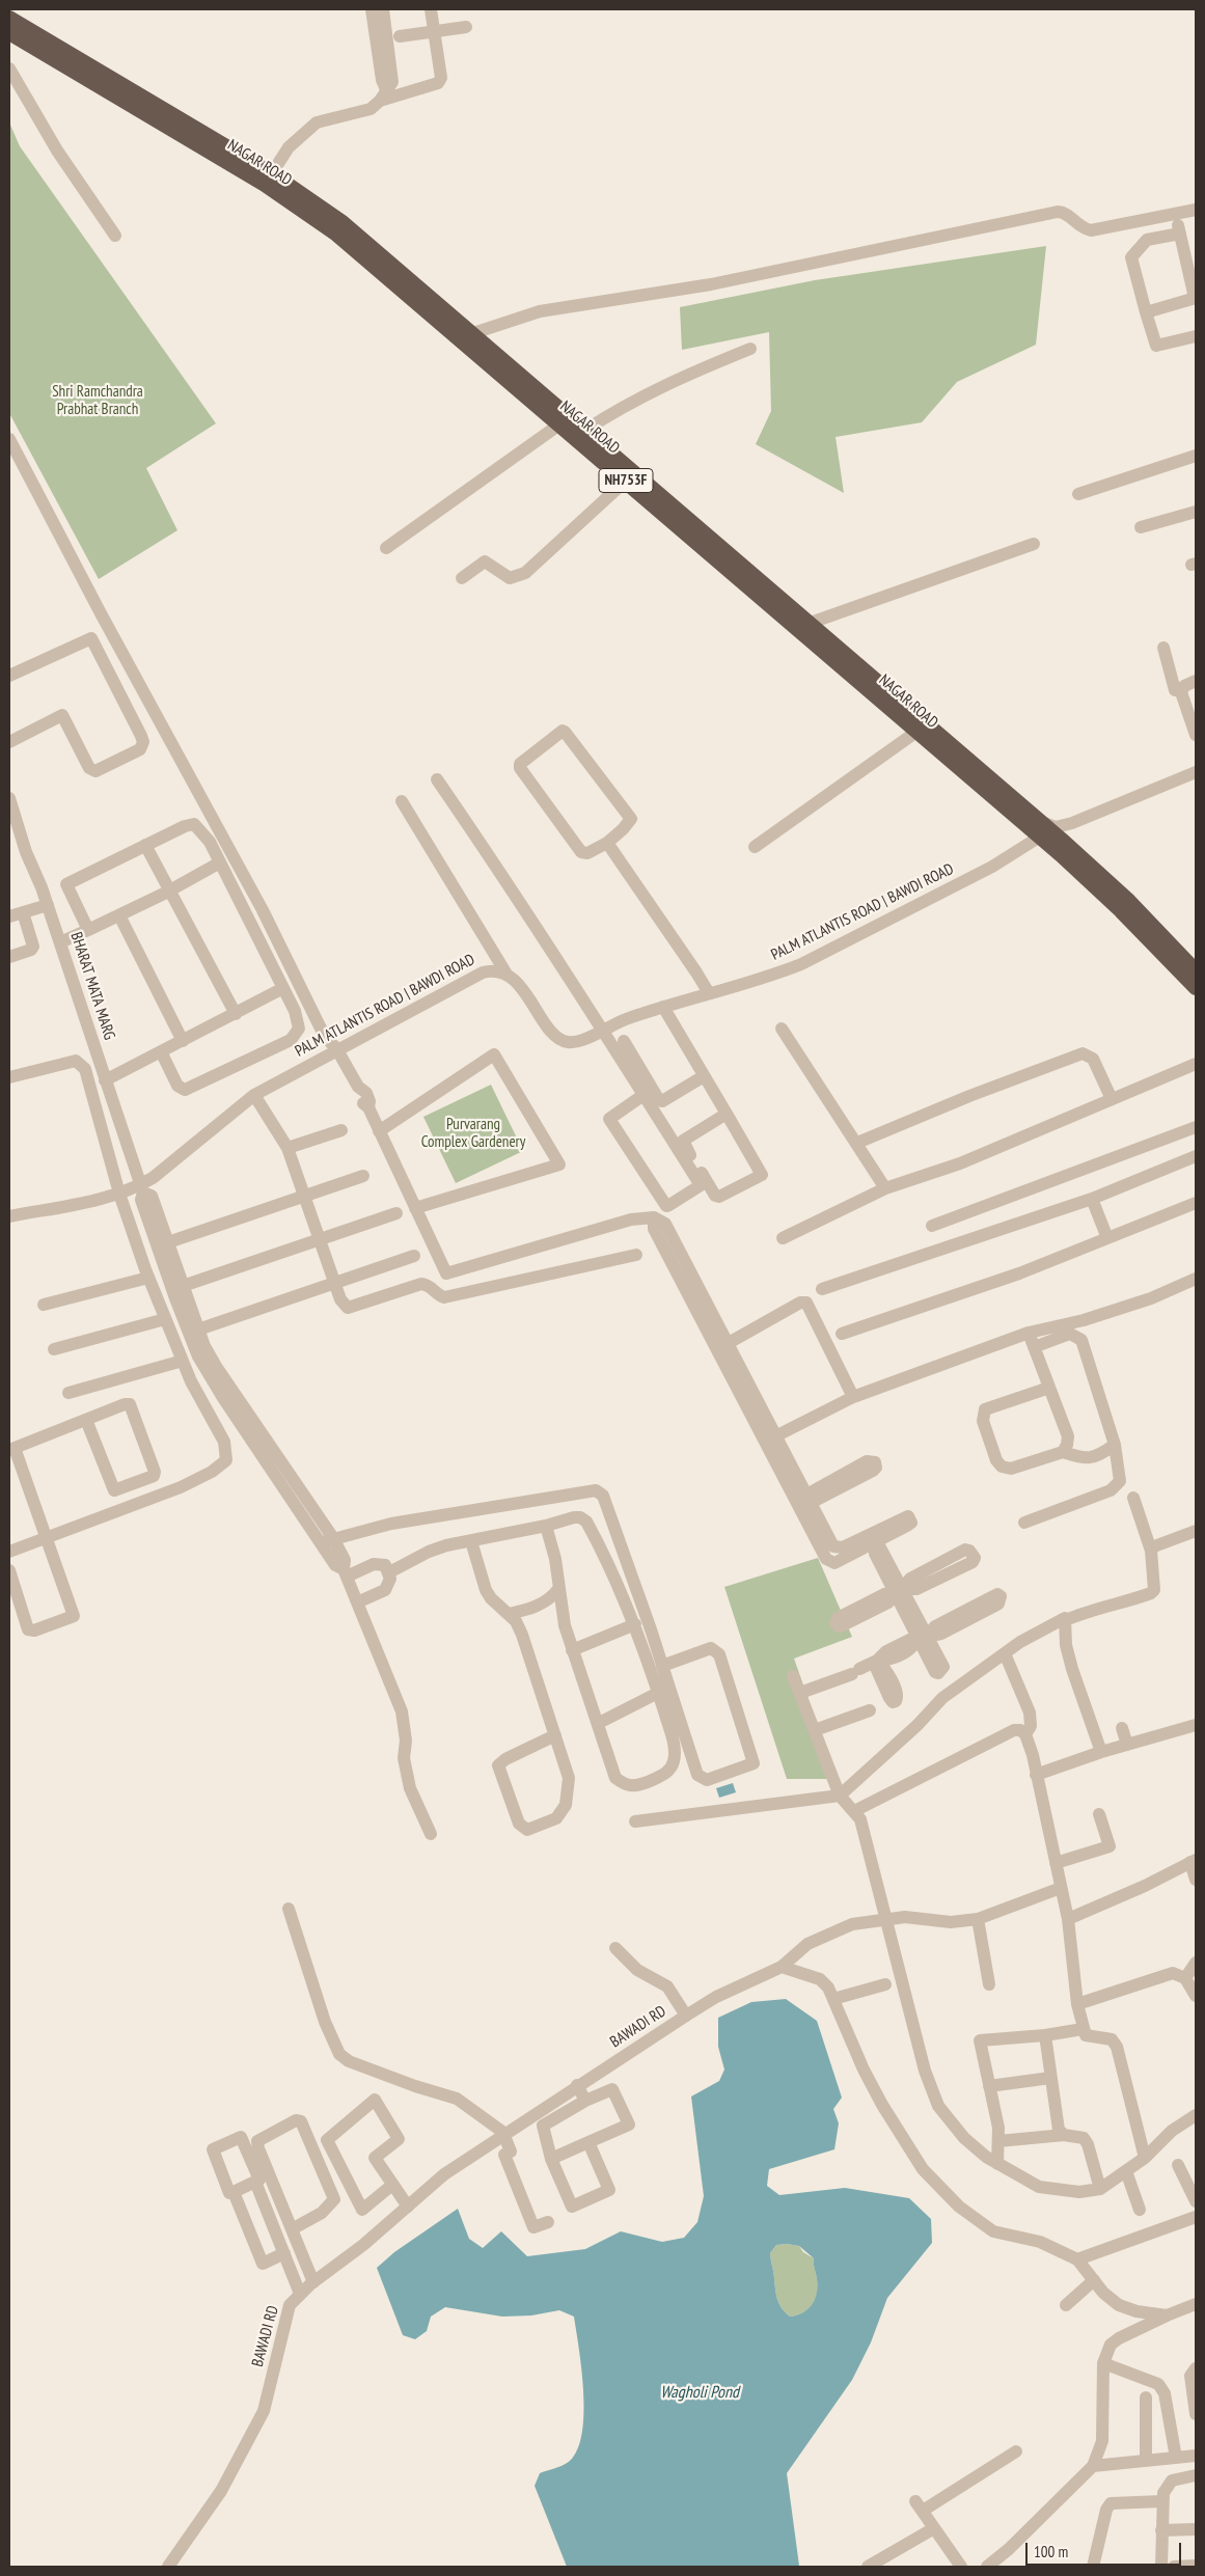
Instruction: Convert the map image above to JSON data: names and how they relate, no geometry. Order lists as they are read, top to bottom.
{
  "streets": {
    "highway": ["NAGAR ROAD", "NH753F"],
    "street": ["PALM ATLANTIS ROAD | BAWDI ROAD", "BHARAT MATA MARG", "BAWADI RD"]
  },
  "crossings": [
    ["NAGAR ROAD", "PALM ATLANTIS ROAD | BAWDI ROAD"],
    ["PALM ATLANTIS ROAD | BAWDI ROAD", "BHARAT MATA MARG"]
  ],
  "water": ["Wagholi Pond"],
  "parks": ["Shri Ramchandra Prabhat Branch", "Purvarang Complex Gardenery"],
  "scale_bar": "100 m"
}
